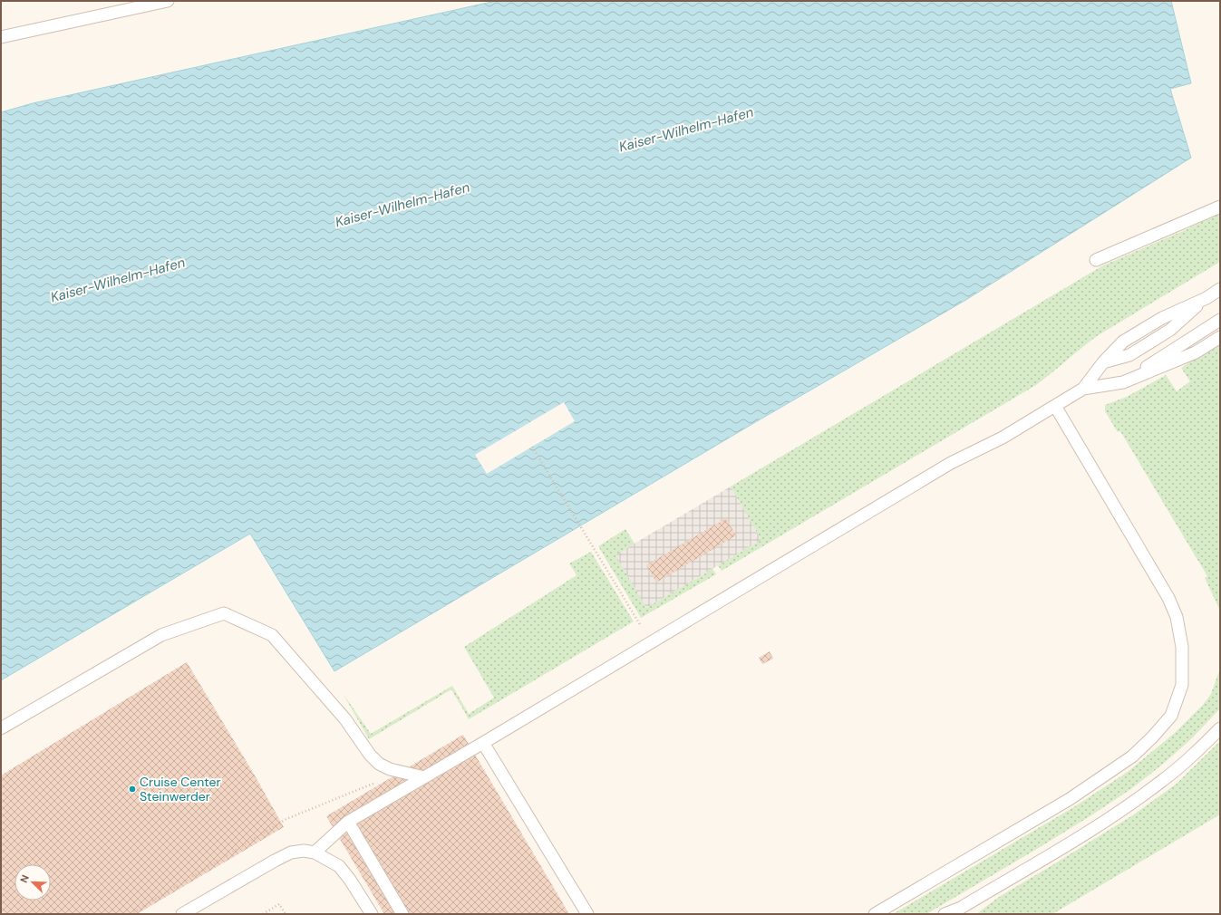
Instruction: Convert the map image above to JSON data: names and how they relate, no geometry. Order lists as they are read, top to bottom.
{
  "water": ["Kaiser-Wilhelm-Hafen"],
  "places": ["Cruise Center Steinwerder"],
  "north": "top left"
}
